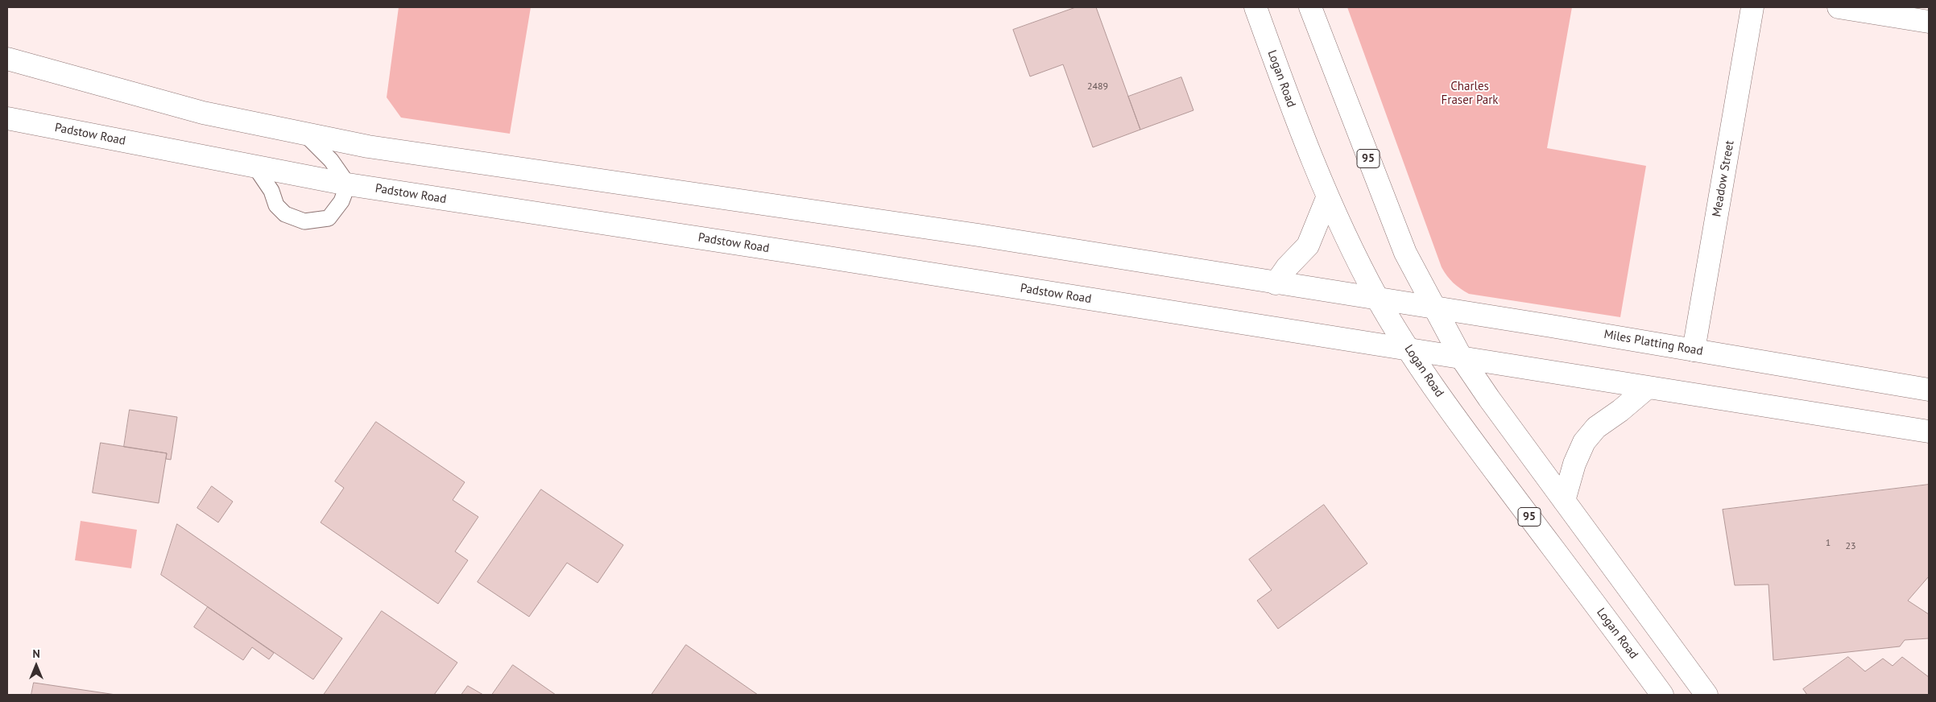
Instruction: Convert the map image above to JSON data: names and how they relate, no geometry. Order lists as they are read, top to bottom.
{
  "streets": {
    "main road": [
      "Logan Road",
      "Padstow Road",
      "95",
      "Meadow Street",
      "Miles Platting Road"
    ]
  },
  "crossings": [
    ["Logan Road", "Padstow Road"],
    ["Logan Road", "Miles Platting Road"],
    ["Padstow Road", "95"],
    ["95", "Miles Platting Road"],
    ["Meadow Street", "Miles Platting Road"]
  ],
  "parks": ["Charles Fraser Park"],
  "house_numbers": ["2489", "1", "23"],
  "north": "top"
}
